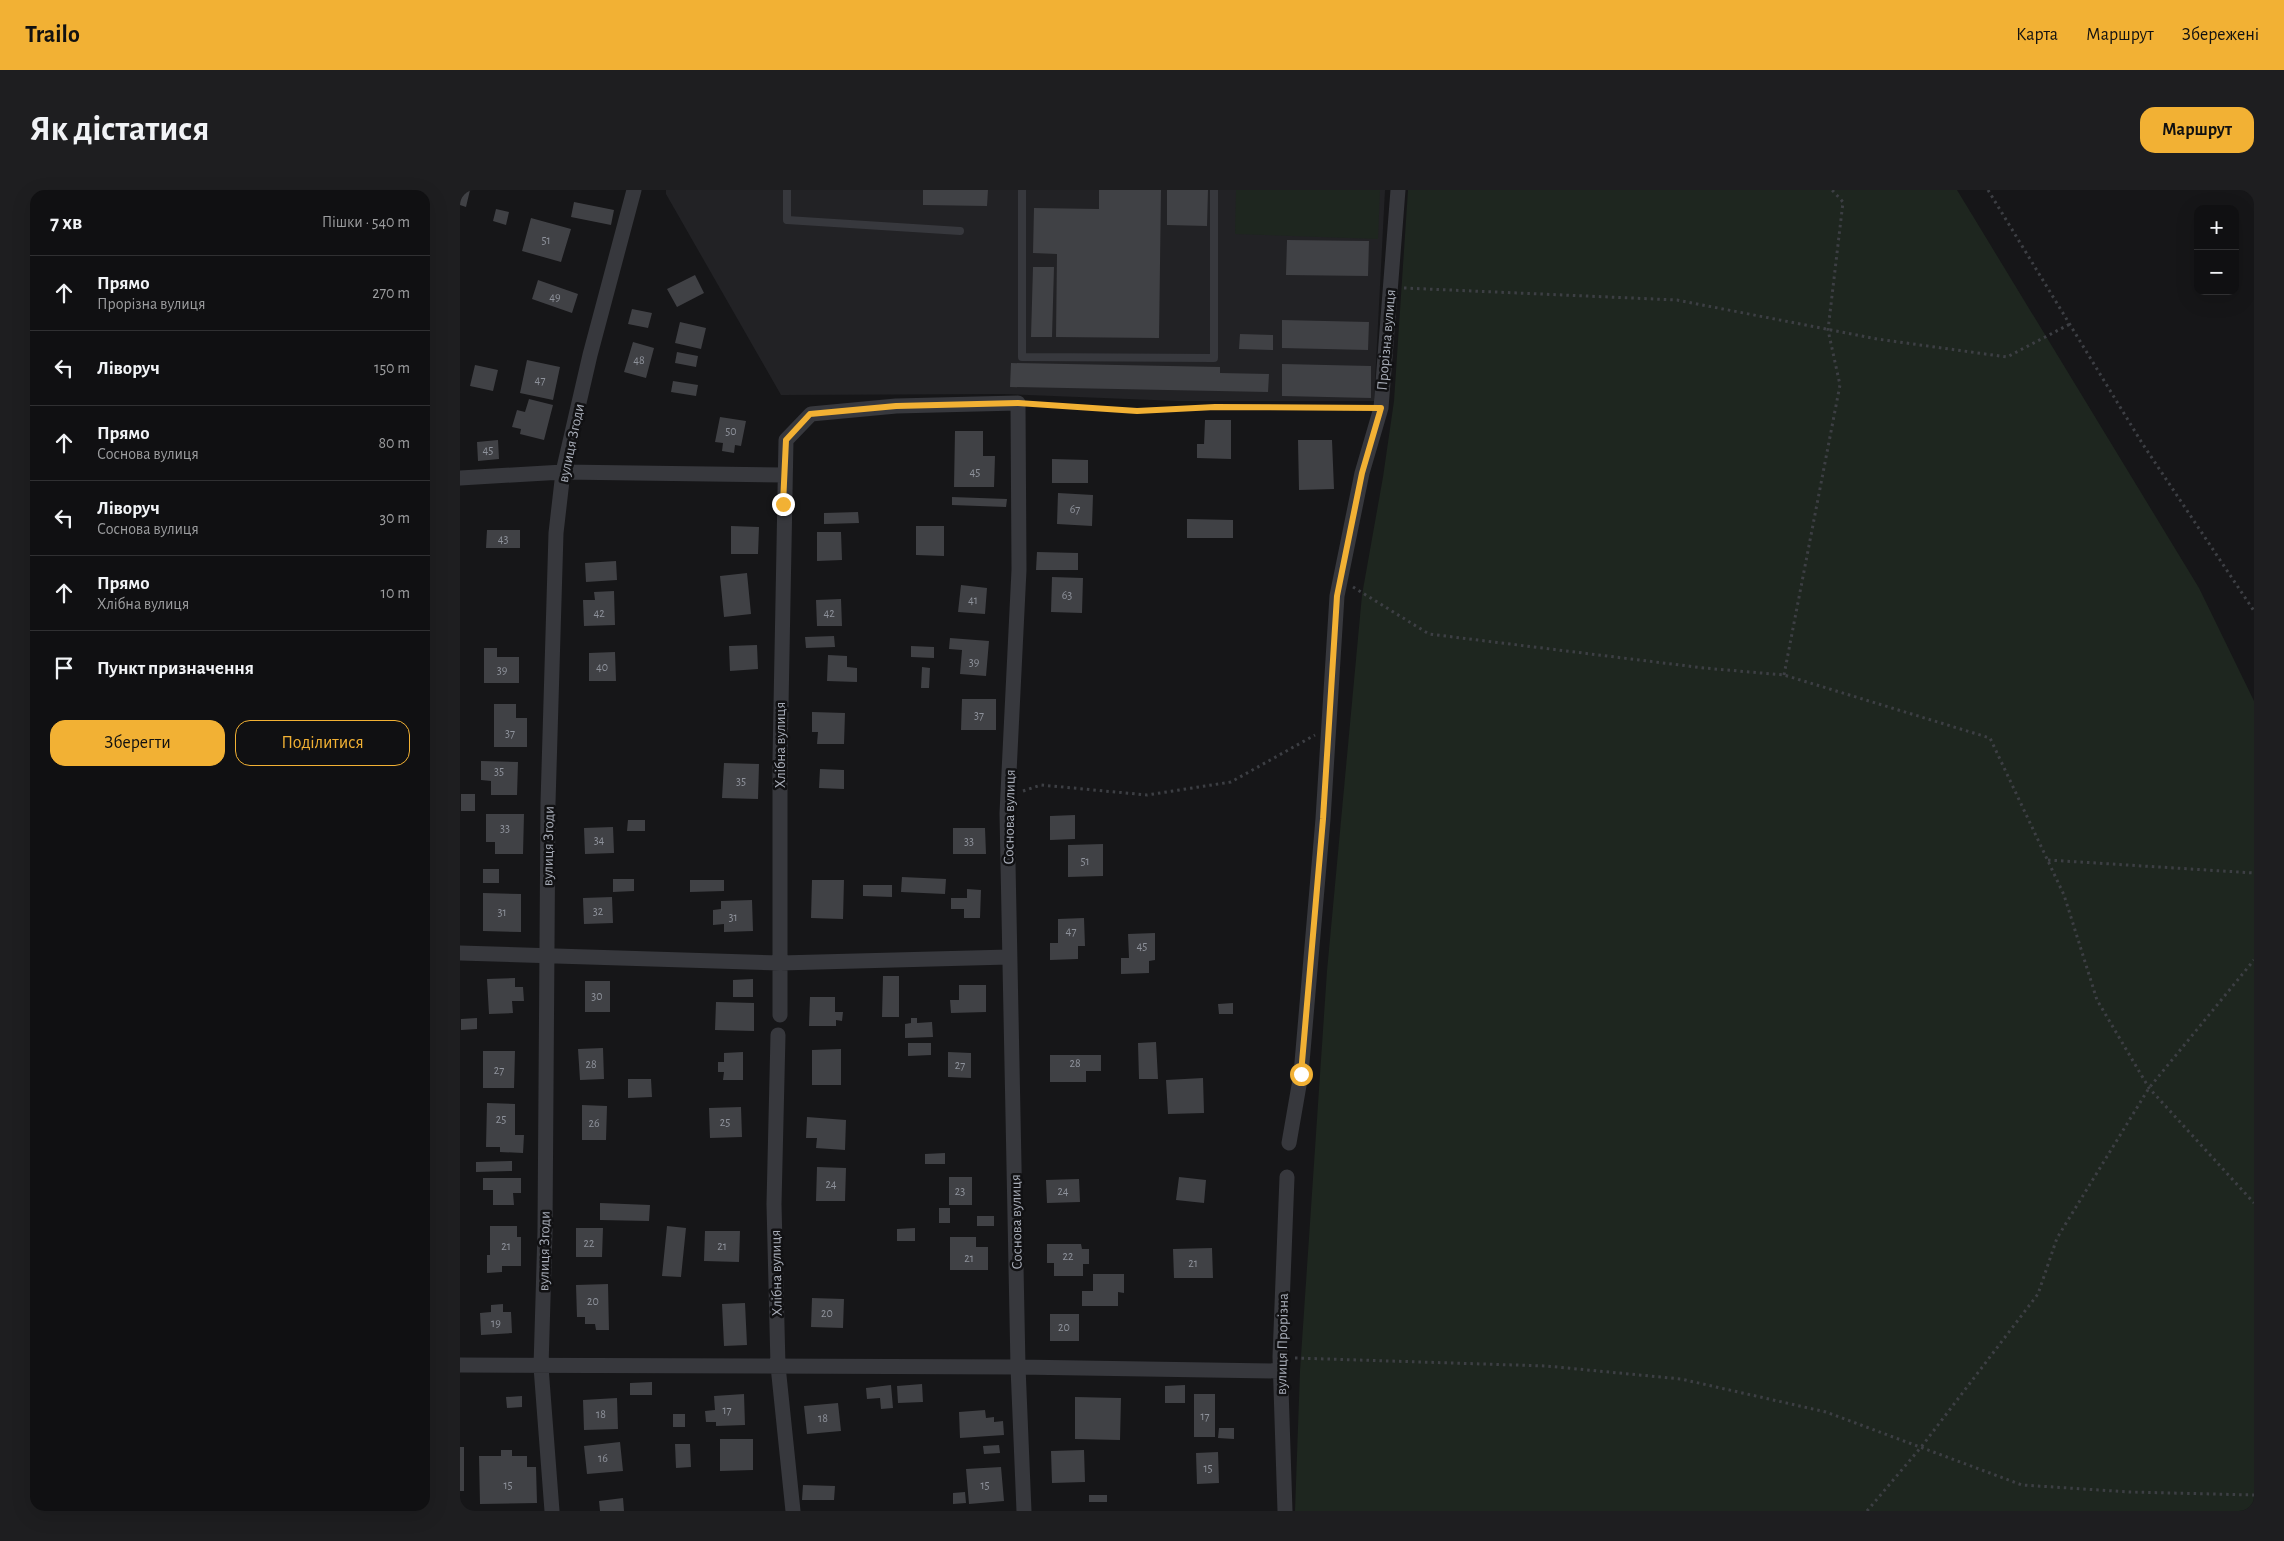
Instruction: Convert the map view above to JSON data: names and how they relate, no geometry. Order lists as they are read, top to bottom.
{
  "streets": {
    "street": [
      "Прорізна вулиця",
      "вулиця Згоди",
      "Хлібна вулиця",
      "Соснова вулиця",
      "вулиця Прорізна"
    ]
  },
  "house_numbers": [
    "51",
    "49",
    "48",
    "47",
    "50",
    "45",
    "45",
    "67",
    "43",
    "63",
    "41",
    "42",
    "42",
    "39",
    "40",
    "39",
    "37",
    "37",
    "35",
    "35",
    "33",
    "34",
    "33",
    "51",
    "32",
    "31",
    "31",
    "47",
    "45",
    "30",
    "28",
    "28",
    "27",
    "27",
    "25",
    "25",
    "26",
    "24",
    "23",
    "24",
    "22",
    "21",
    "21",
    "22",
    "21",
    "21",
    "20",
    "20",
    "19",
    "20",
    "17",
    "18",
    "17",
    "18",
    "16",
    "15",
    "15",
    "15"
  ],
  "page": {
    "header": "Trailo",
    "nav": ["Карта", "Маршрут", "Збережені"],
    "buttons": [
      "Маршрут",
      ["Зберегти", "Поділитися"]
    ],
    "title": "Як дістатися",
    "heading": ["7 хв", "Пішки · 540 m"],
    "map_buttons": ["+", "−"],
    "list": [
      ["Прямо", "Прорізна вулиця", "270 m"],
      ["Ліворуч", "150 m"],
      ["Прямо", "Соснова вулиця", "80 m"],
      ["Ліворуч", "Соснова вулиця", "30 m"],
      ["Прямо", "Хлібна вулиця", "10 m"],
      "Пункт призначення"
    ]
  }
}
